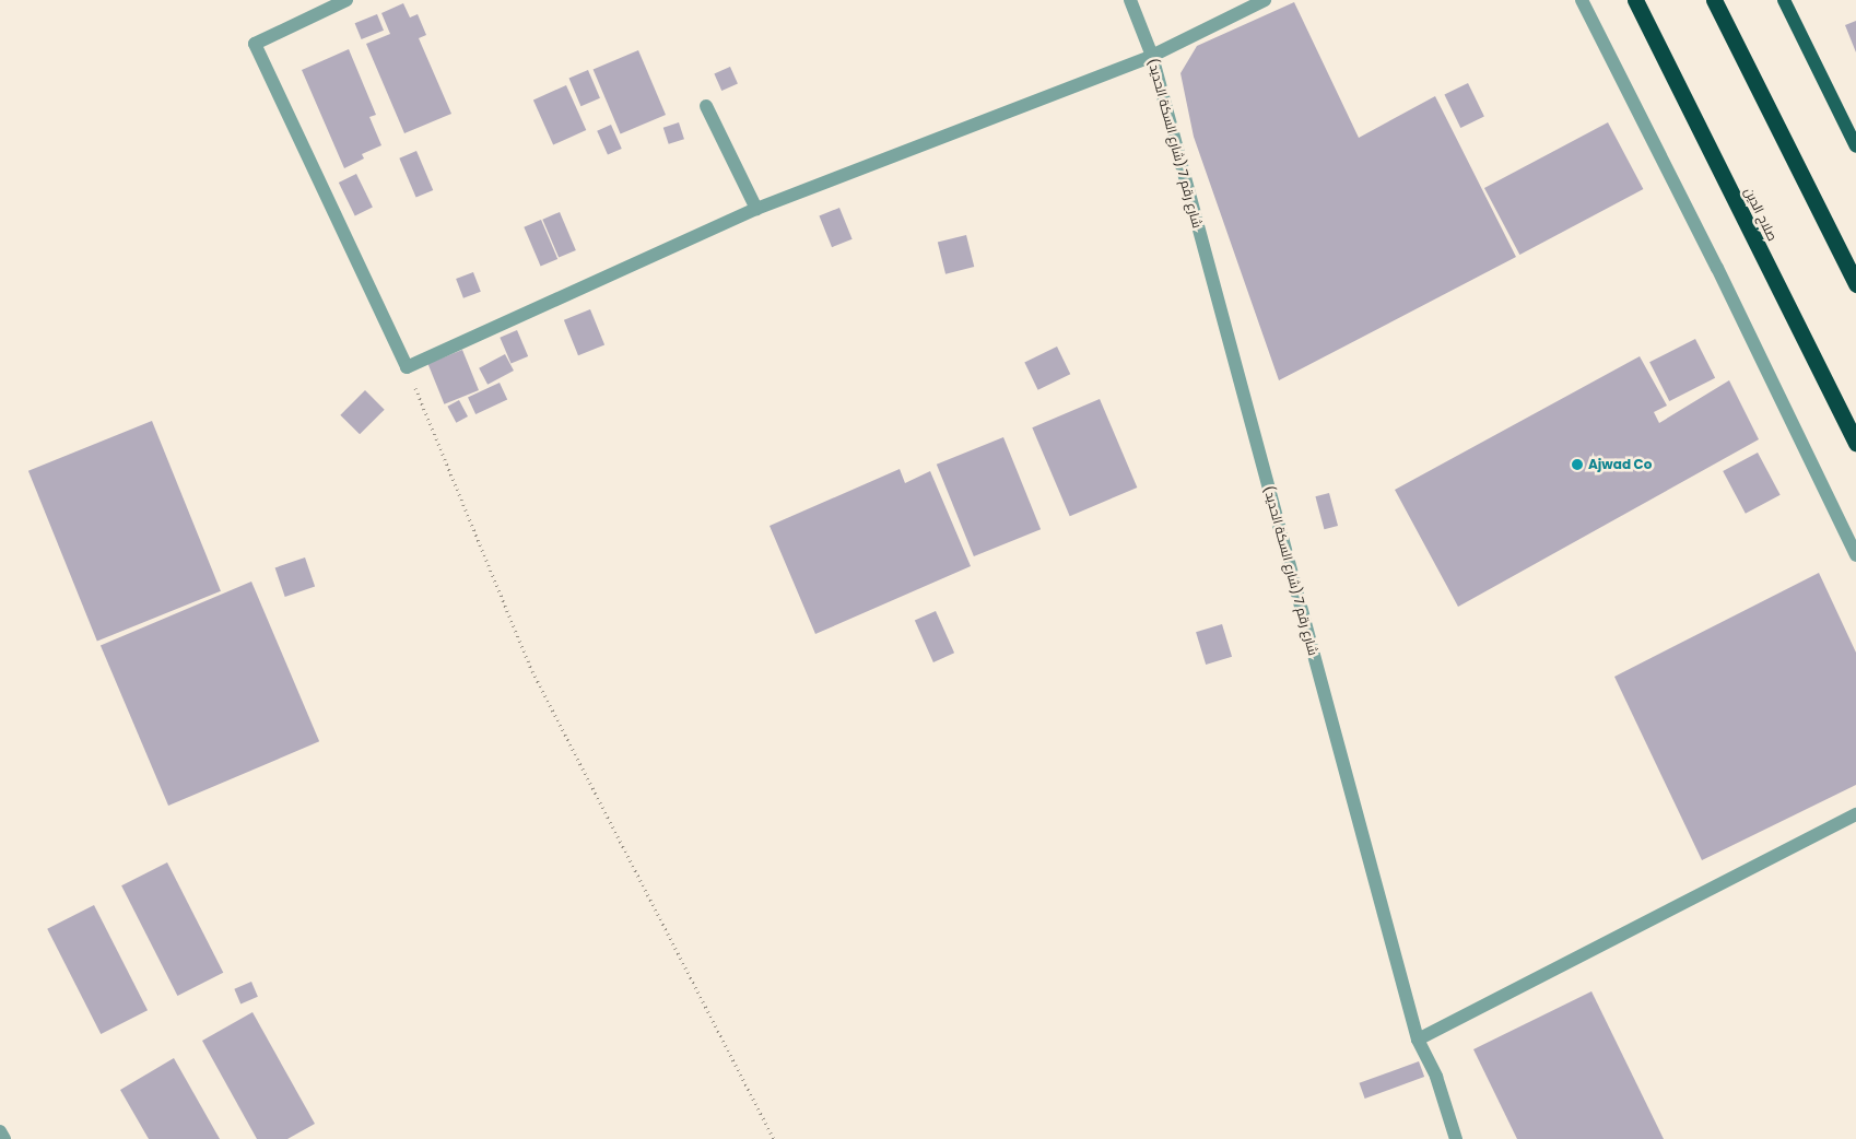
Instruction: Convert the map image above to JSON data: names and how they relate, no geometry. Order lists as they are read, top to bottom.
{
  "streets": {
    "highway": ["صلاح الدين"],
    "street": ["شارع رقم 7 (شارع السكة الحديد)"]
  },
  "places": ["Ajwad Co"]
}
